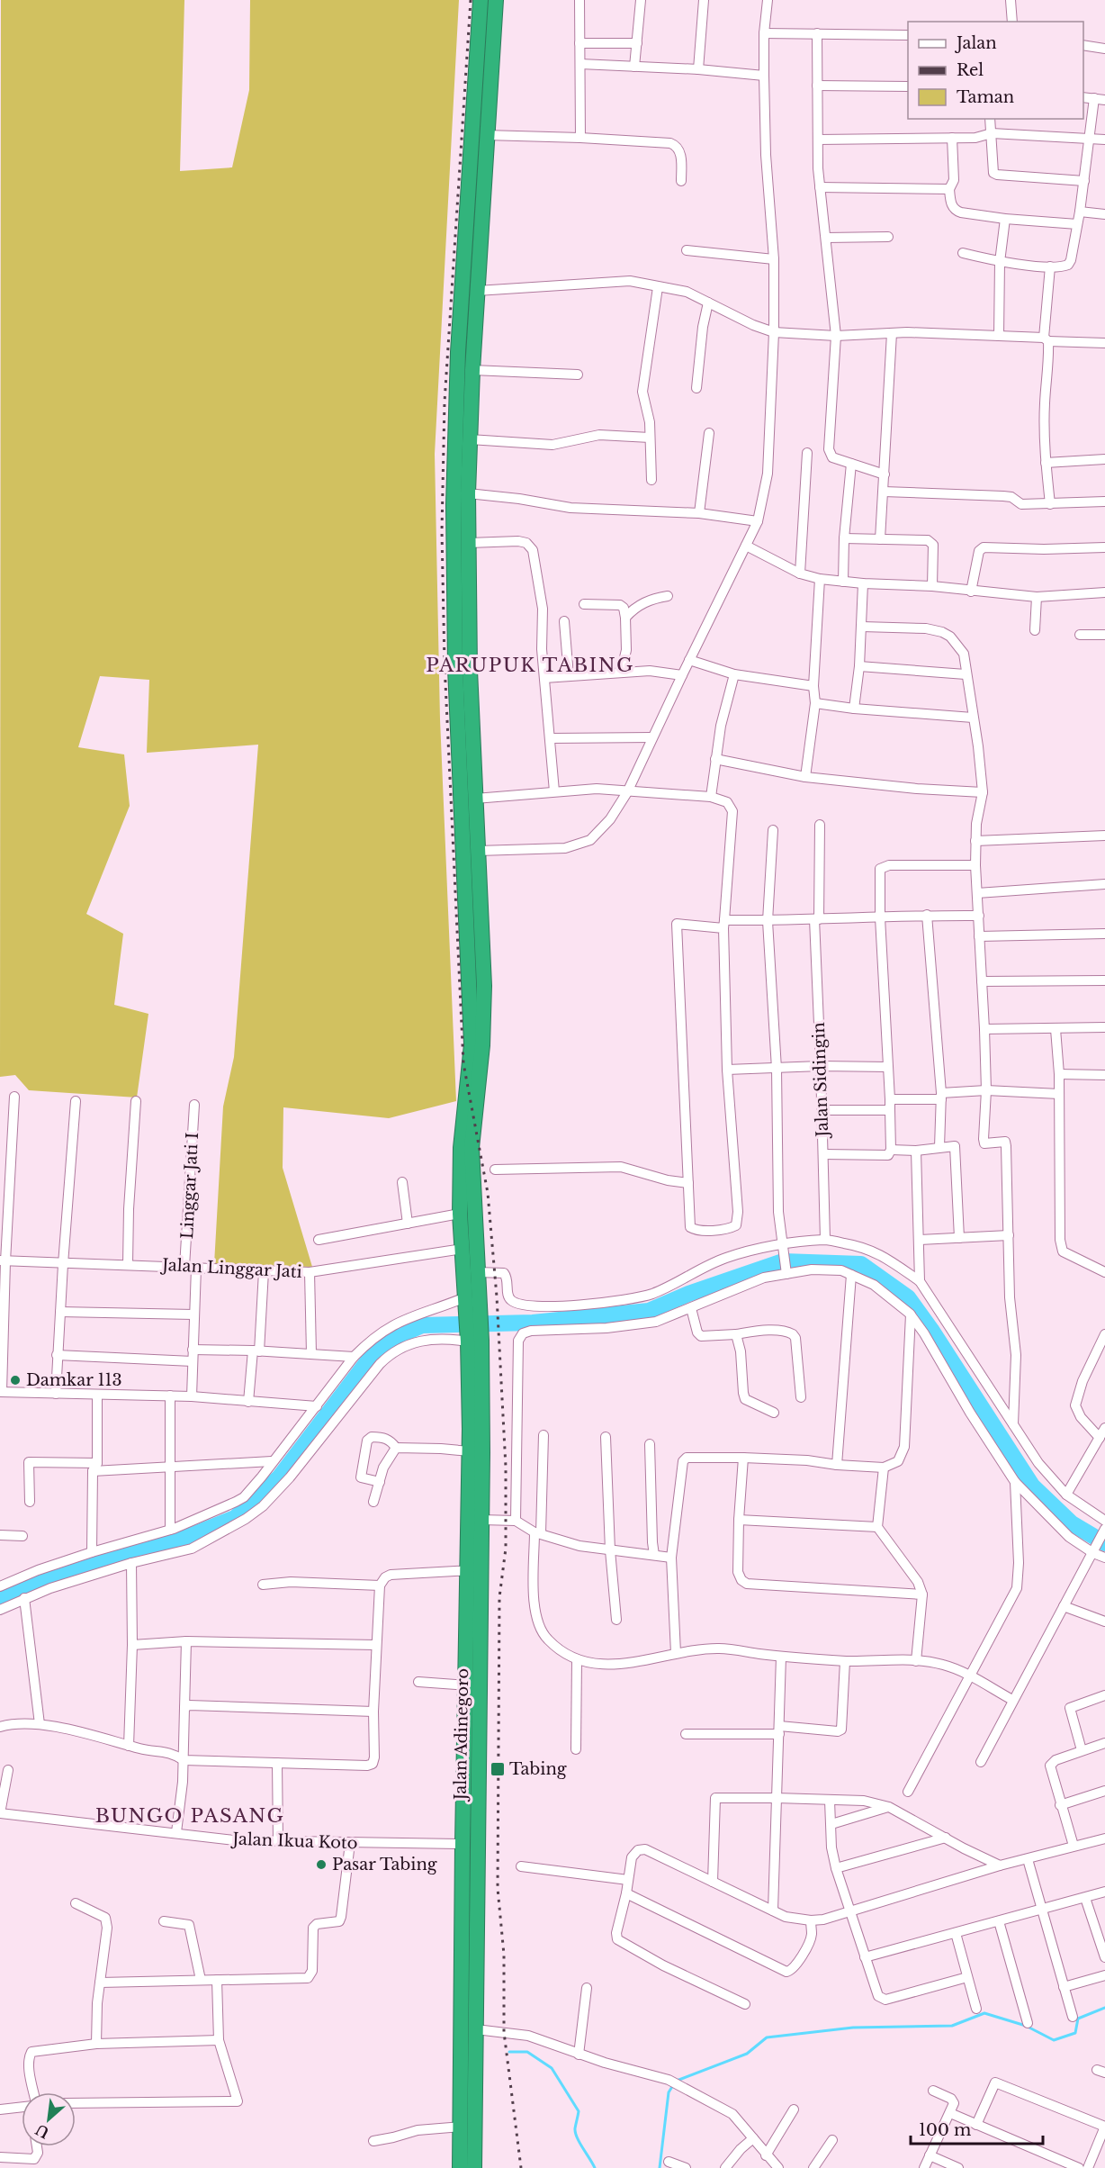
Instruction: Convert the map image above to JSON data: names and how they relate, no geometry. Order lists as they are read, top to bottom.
{
  "streets": {
    "highway": ["Jalan Adinegoro"],
    "street": [
      "Jalan Sidingin",
      "Linggar Jati I",
      "Jalan Linggar Jati",
      "Jalan Ikua Koto"
    ]
  },
  "crossings": [
    ["Linggar Jati I", "Jalan Linggar Jati"],
    ["Jalan Adinegoro", "Jalan Ikua Koto"]
  ],
  "districts": ["PARUPUK TABING", "BUNGO PASANG"],
  "places": {
    "other": ["Damkar 113", "Pasar Tabing"],
    "transit": ["Tabing"]
  },
  "legend": ["Jalan", "Rel", "Taman"],
  "scale_bar": "100 m",
  "north": "bottom left"
}
